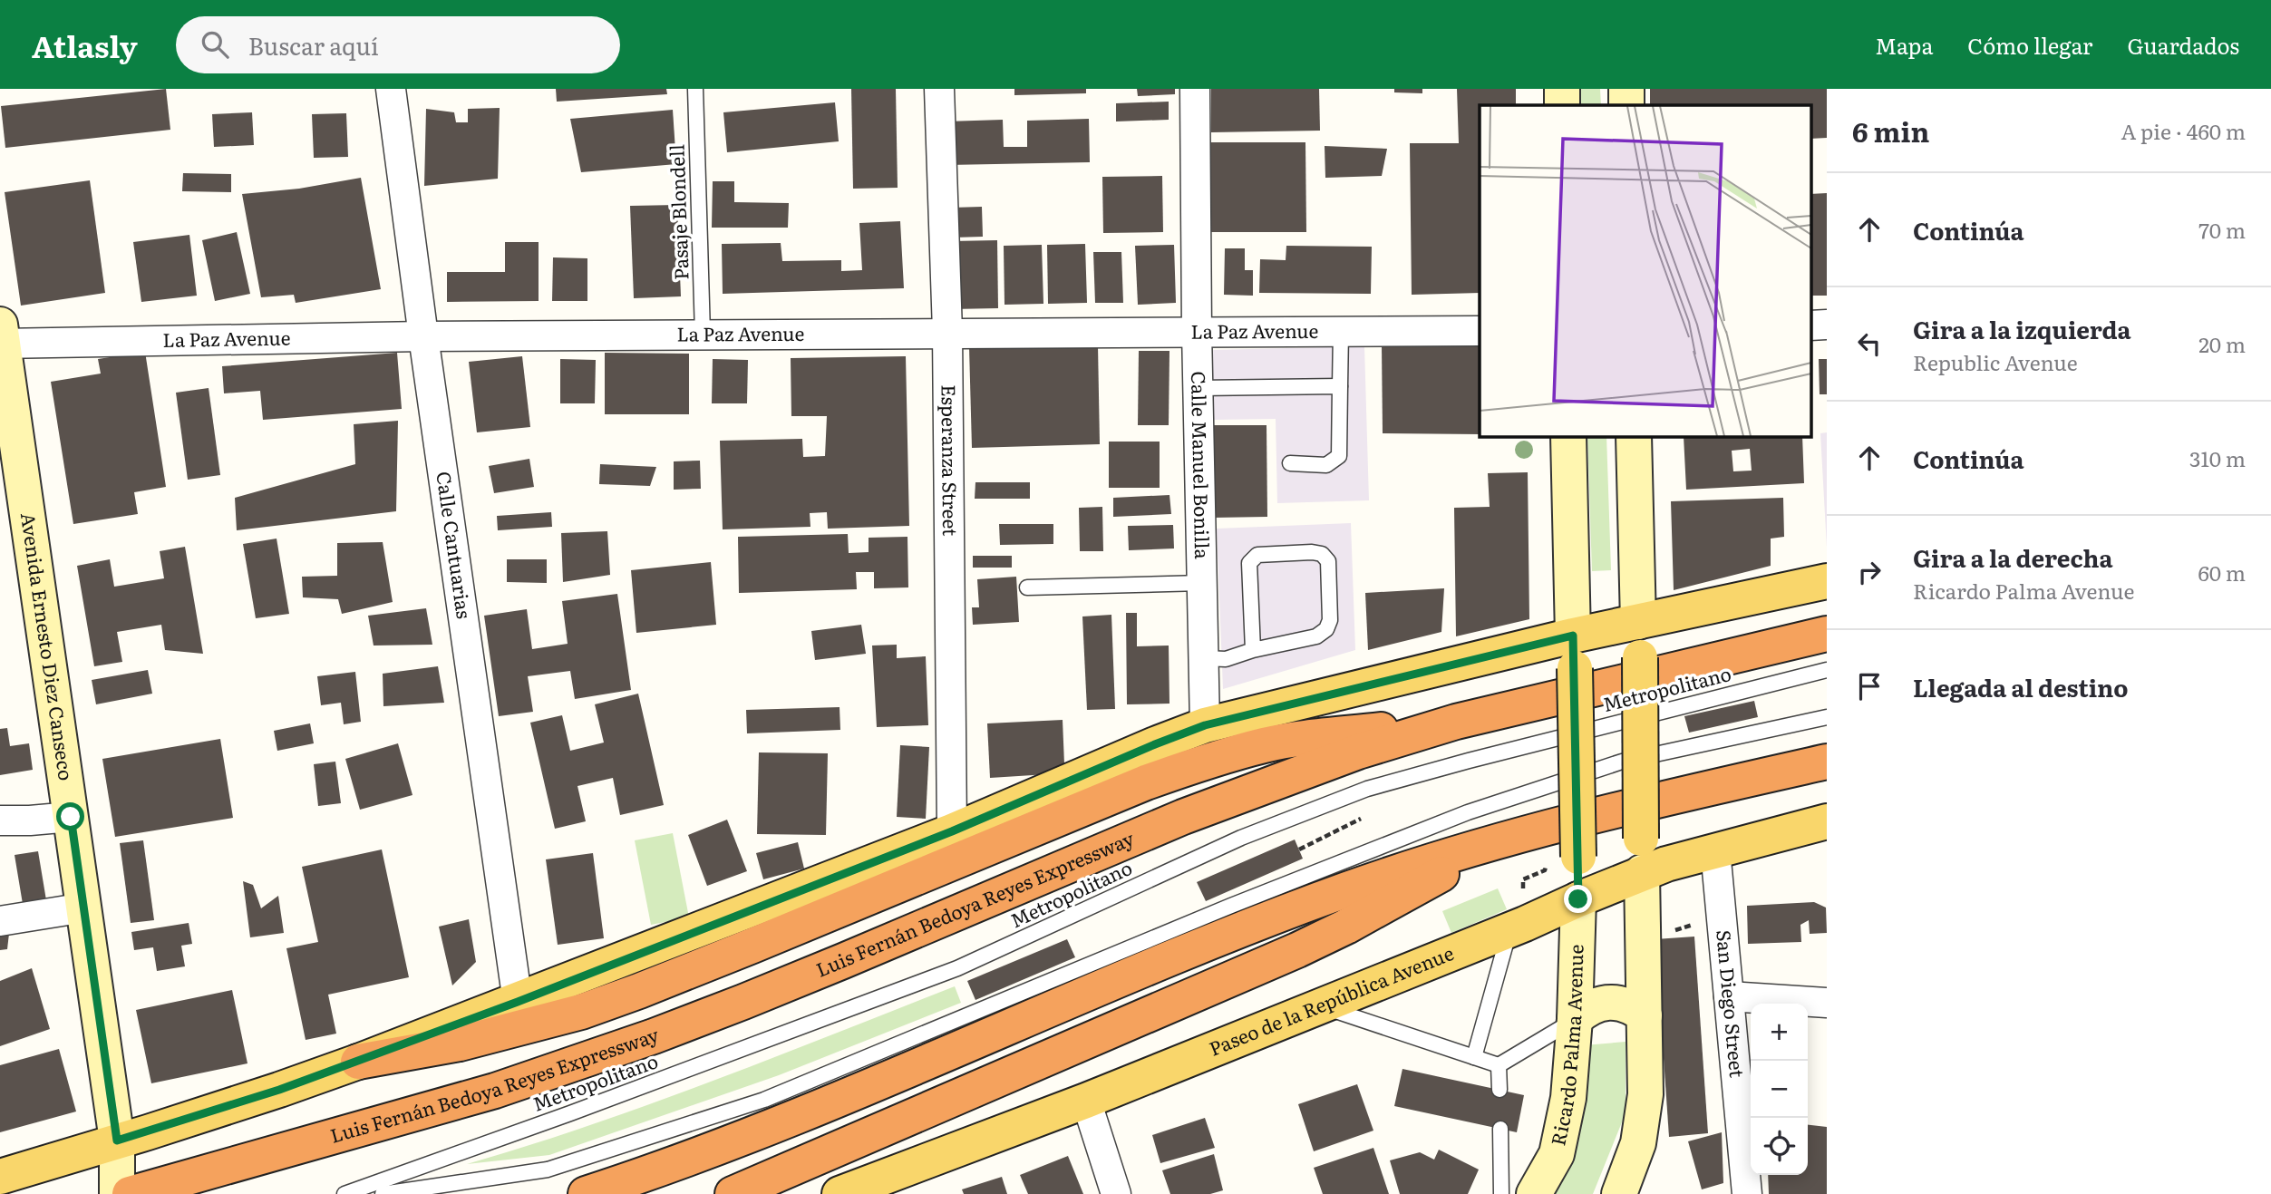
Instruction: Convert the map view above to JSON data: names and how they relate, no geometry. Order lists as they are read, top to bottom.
{
  "streets": {
    "highway": ["Luis Fernán Bedoya Reyes Expressway"],
    "main road": ["Avenida Ernesto Diez Canseco", "Paseo de la República Avenue", "Ricardo Palma Avenue"],
    "street": [
      "La Paz Avenue",
      "Esperanza Street",
      "Calle Manuel Bonilla",
      "Calle Cantuarias",
      "San Diego Street"
    ],
    "lane": ["Pasaje Blondell", "Metropolitano"]
  },
  "crossings": [
    ["Pasaje Blondell", "La Paz Avenue"],
    ["La Paz Avenue", "Esperanza Street"],
    ["La Paz Avenue", "Calle Manuel Bonilla"],
    ["La Paz Avenue", "Calle Cantuarias"],
    ["La Paz Avenue", "Avenida Ernesto Diez Canseco"],
    ["Paseo de la República Avenue", "San Diego Street"],
    ["Paseo de la República Avenue", "Ricardo Palma Avenue"]
  ],
  "page": {
    "header": "Atlasly",
    "search": "Buscar aquí",
    "nav": ["Mapa", "Cómo llegar", "Guardados"],
    "heading": ["6 min", "A pie · 460 m"],
    "list": [
      ["Continúa", "70 m"],
      ["Gira a la izquierda", "Republic Avenue", "20 m"],
      ["Continúa", "310 m"],
      ["Gira a la derecha", "Ricardo Palma Avenue", "60 m"],
      "Llegada al destino"
    ],
    "map_buttons": ["+", "−"]
  }
}
